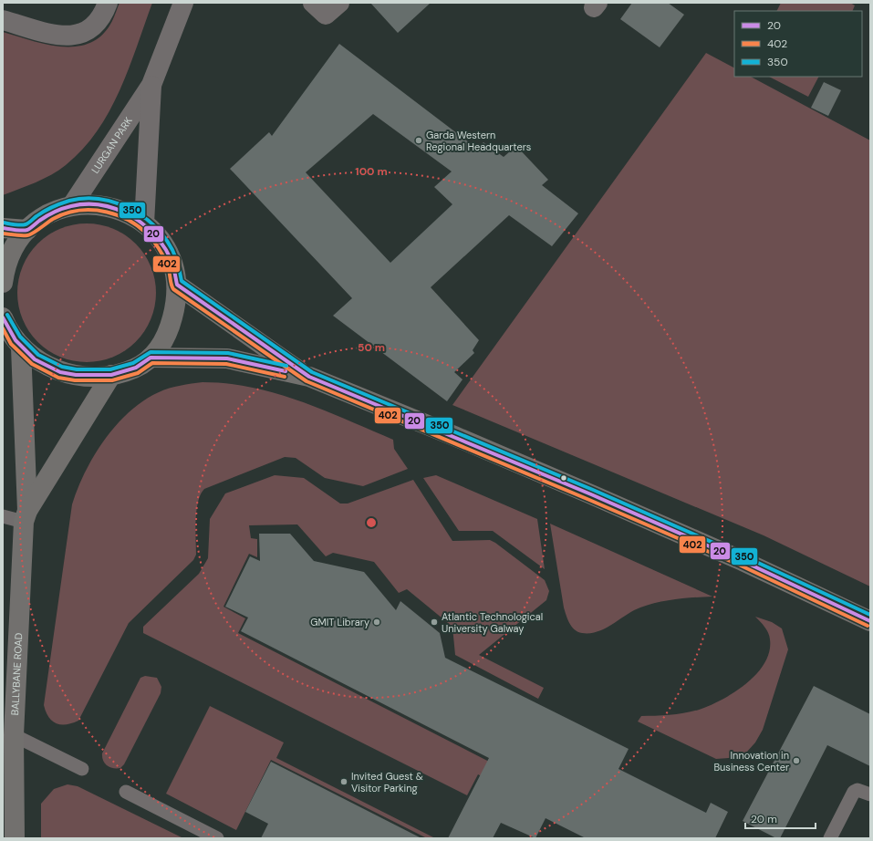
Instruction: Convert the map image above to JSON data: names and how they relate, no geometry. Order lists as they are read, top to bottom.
{
  "streets": {
    "main road": ["BALLYBANE ROAD"],
    "street": ["LURGAN PARK"]
  },
  "places": [
    "Garda Western Regional Headquarters",
    "GMIT Library",
    "Atlantic Technological University Galway",
    "Innovation in Business Center",
    "Invited Guest & Visitor Parking"
  ],
  "lines": ["transit line 350", "transit line 20", "transit line 402"],
  "legend": ["20", "402", "350"],
  "scale_bar": "20 m",
  "rings": ["100 m", "50 m"]
}
